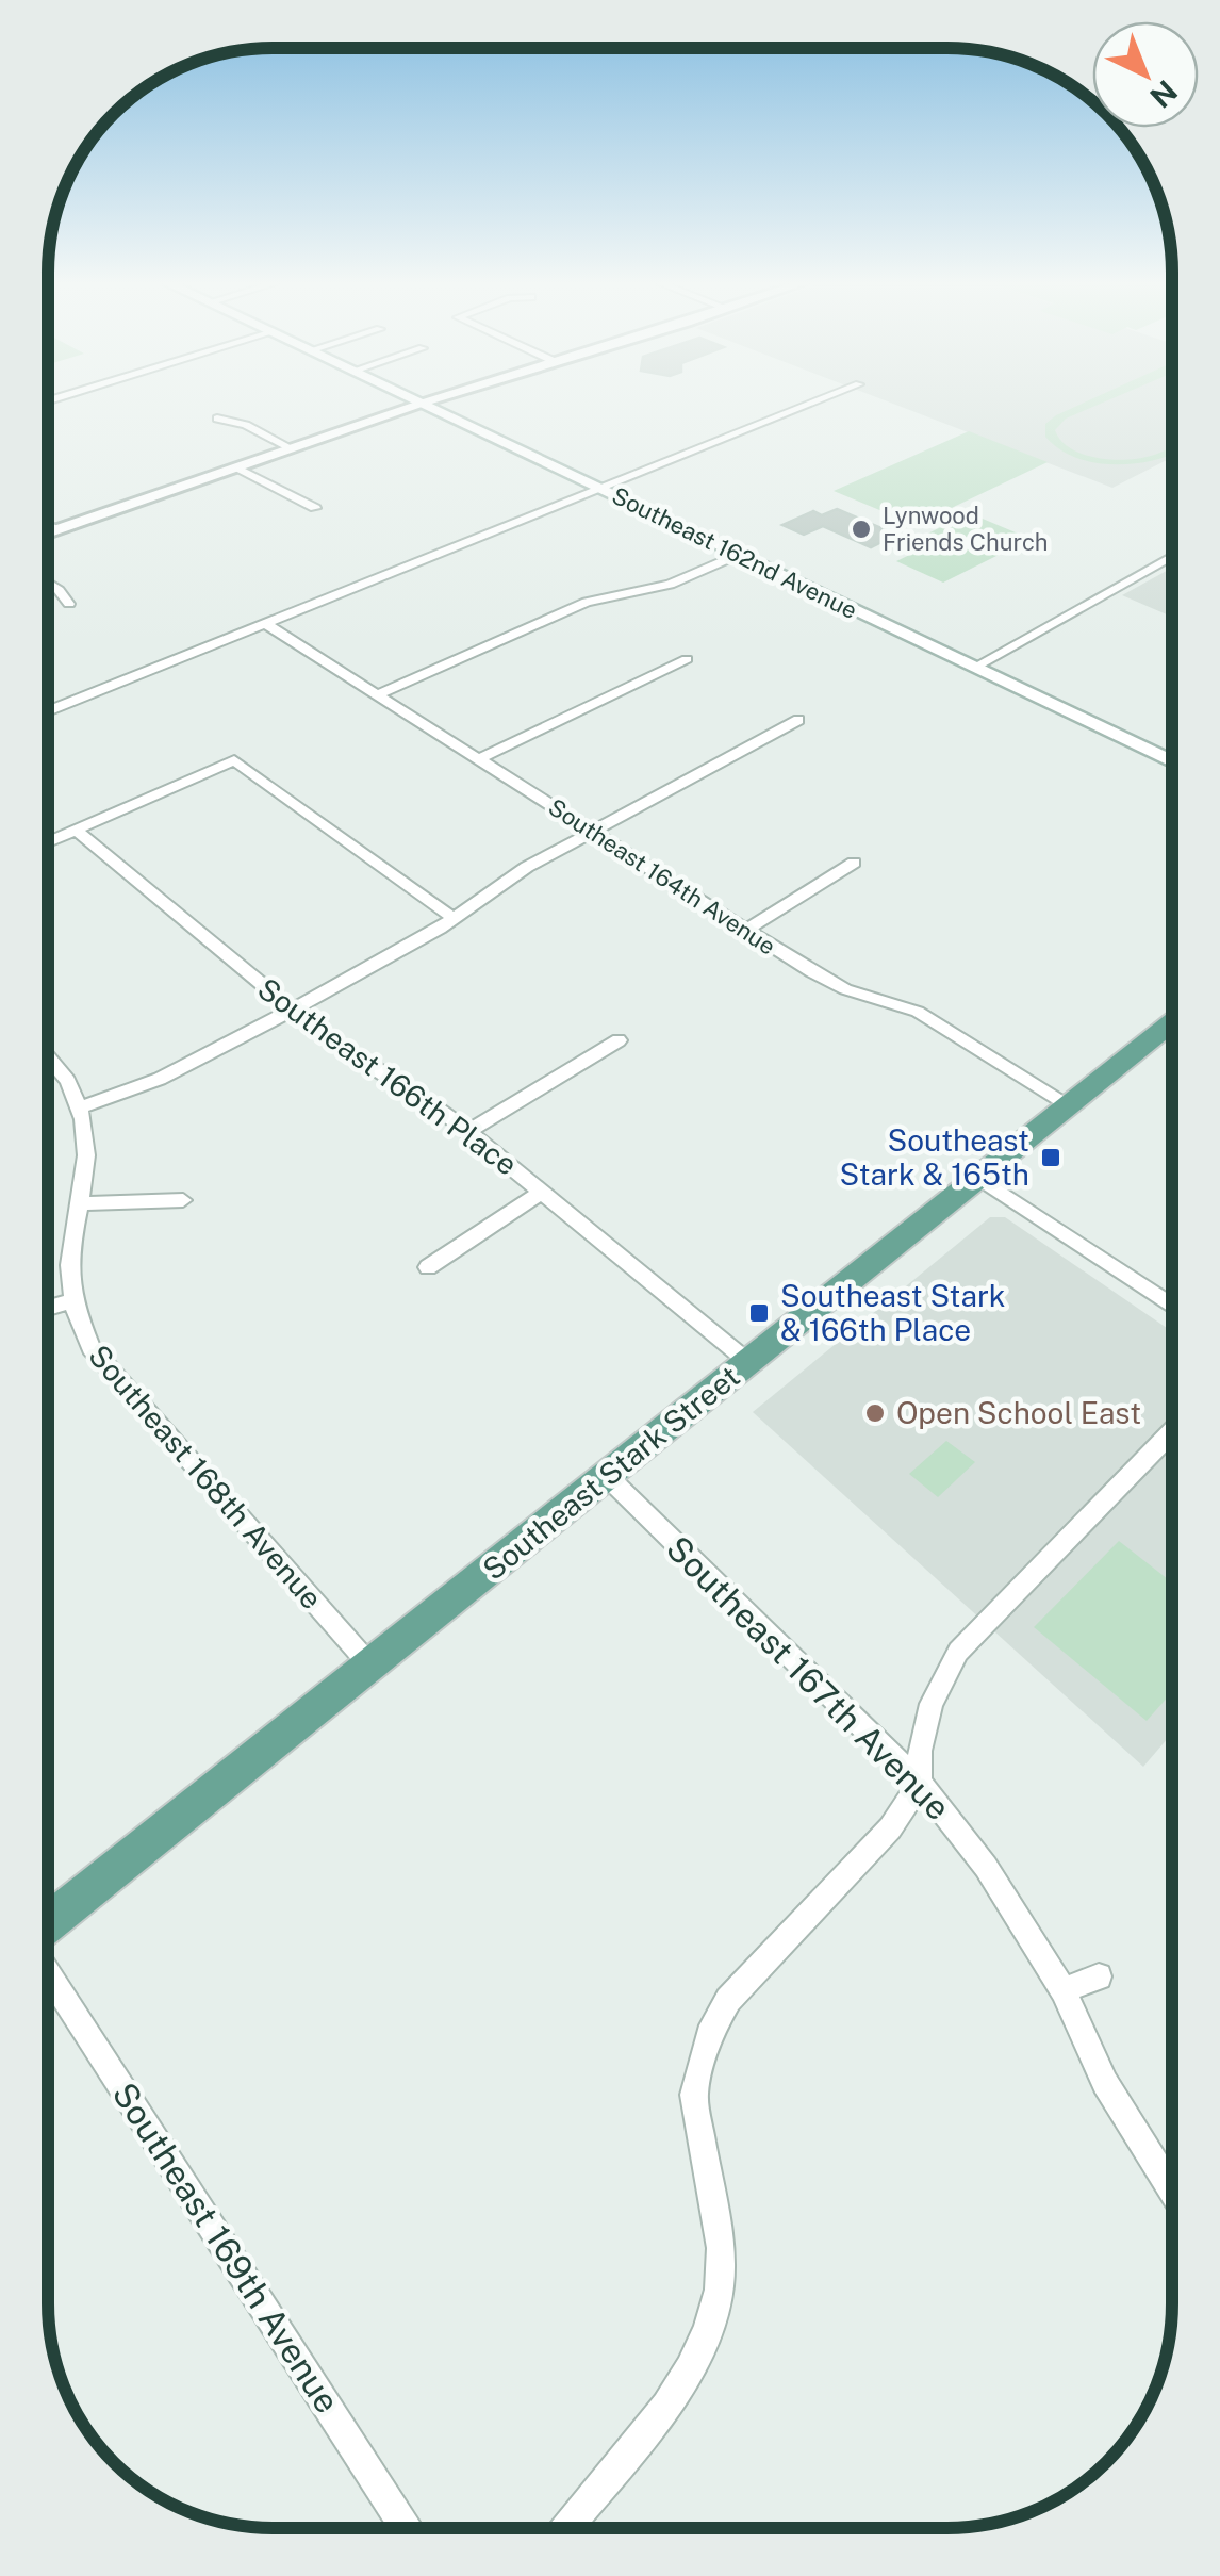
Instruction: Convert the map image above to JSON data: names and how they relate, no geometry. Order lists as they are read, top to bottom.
{
  "streets": {
    "main road": ["Southeast 162nd Avenue", "Southeast Stark Street"],
    "street": [
      "Southeast 164th Avenue",
      "Southeast 166th Place",
      "Southeast 168th Avenue",
      "Southeast 167th Avenue",
      "Southeast 169th Avenue"
    ]
  },
  "crossings": [
    ["Southeast 164th Avenue", "Southeast Stark Street"],
    ["Southeast 166th Place", "Southeast Stark Street"],
    ["Southeast Stark Street", "Southeast 168th Avenue"],
    ["Southeast Stark Street", "Southeast 167th Avenue"]
  ],
  "places": {
    "other": ["Lynwood Friends Church", "Open School East"],
    "transit": ["Southeast Stark & 165th", "Southeast Stark & 166th Place"]
  },
  "north": "bottom right"
}
